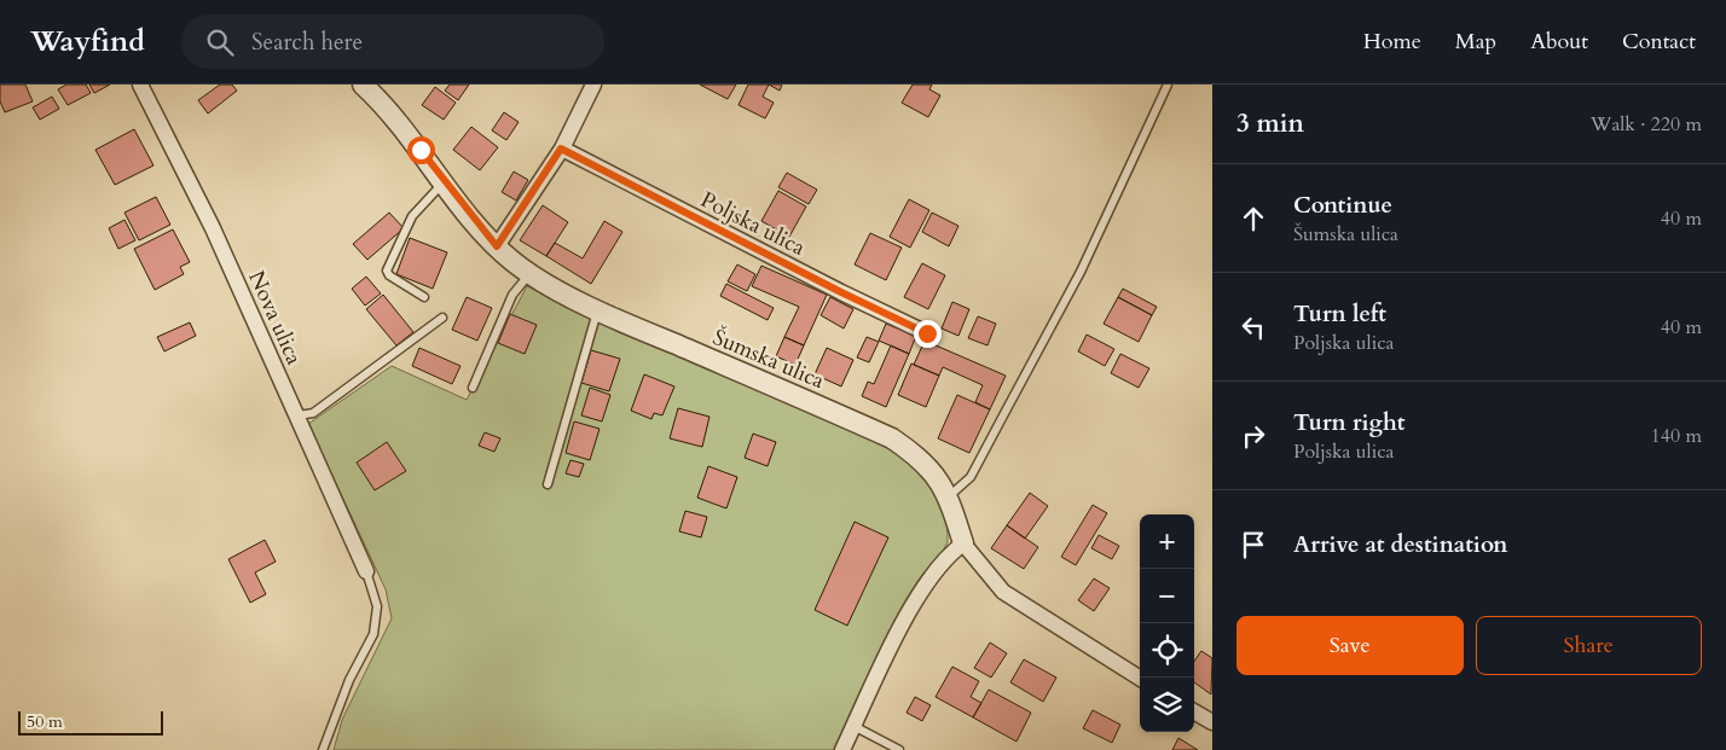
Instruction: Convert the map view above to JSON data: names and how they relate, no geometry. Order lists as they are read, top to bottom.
{
  "streets": {
    "street": ["Poljska ulica", "Nova ulica", "Šumska ulica"]
  },
  "scale_bar": "50 m",
  "page": {
    "header": "Wayfind",
    "search": "Search here",
    "nav": [
      "Home",
      "Map",
      "About",
      "Contact"
    ],
    "heading": ["3 min", "Walk · 220 m"],
    "list": [
      ["Continue", "Šumska ulica", "40 m"],
      ["Turn left", "Poljska ulica", "40 m"],
      ["Turn right", "Poljska ulica", "140 m"],
      "Arrive at destination"
    ],
    "map_buttons": ["+", "−"],
    "buttons": ["Save", "Share"],
    "scale": "50 m"
  }
}
